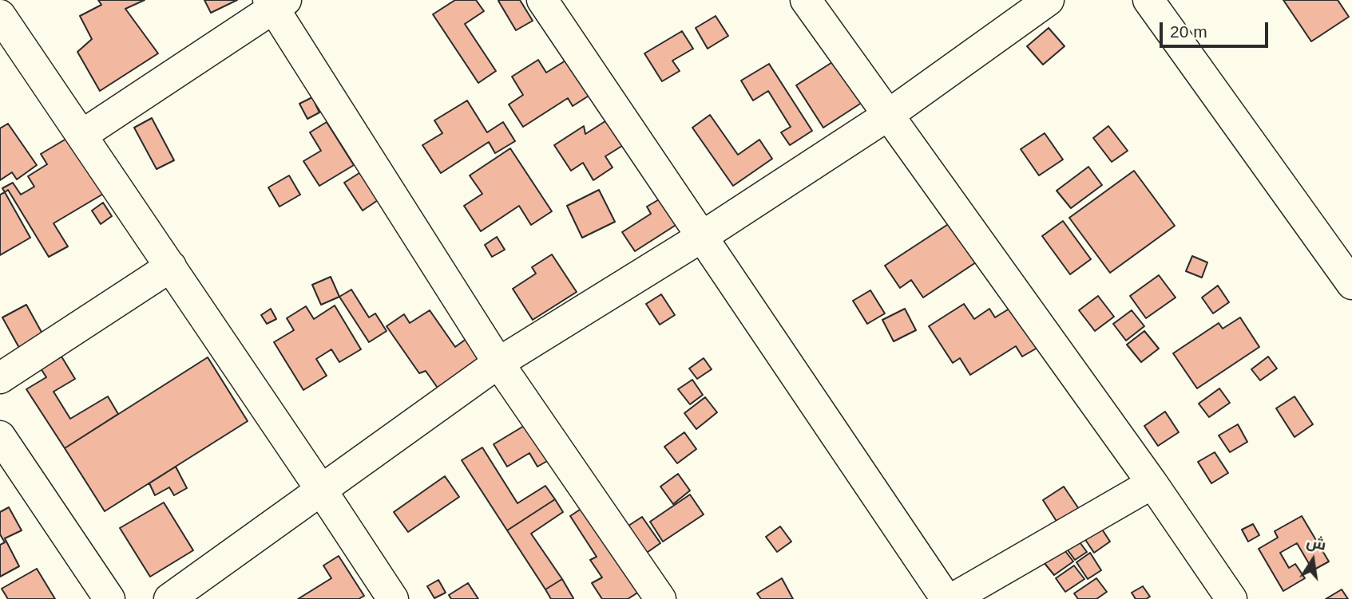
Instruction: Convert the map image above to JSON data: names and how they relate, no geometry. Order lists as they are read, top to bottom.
{
  "scale_bar": "20 m",
  "north": "top"
}
